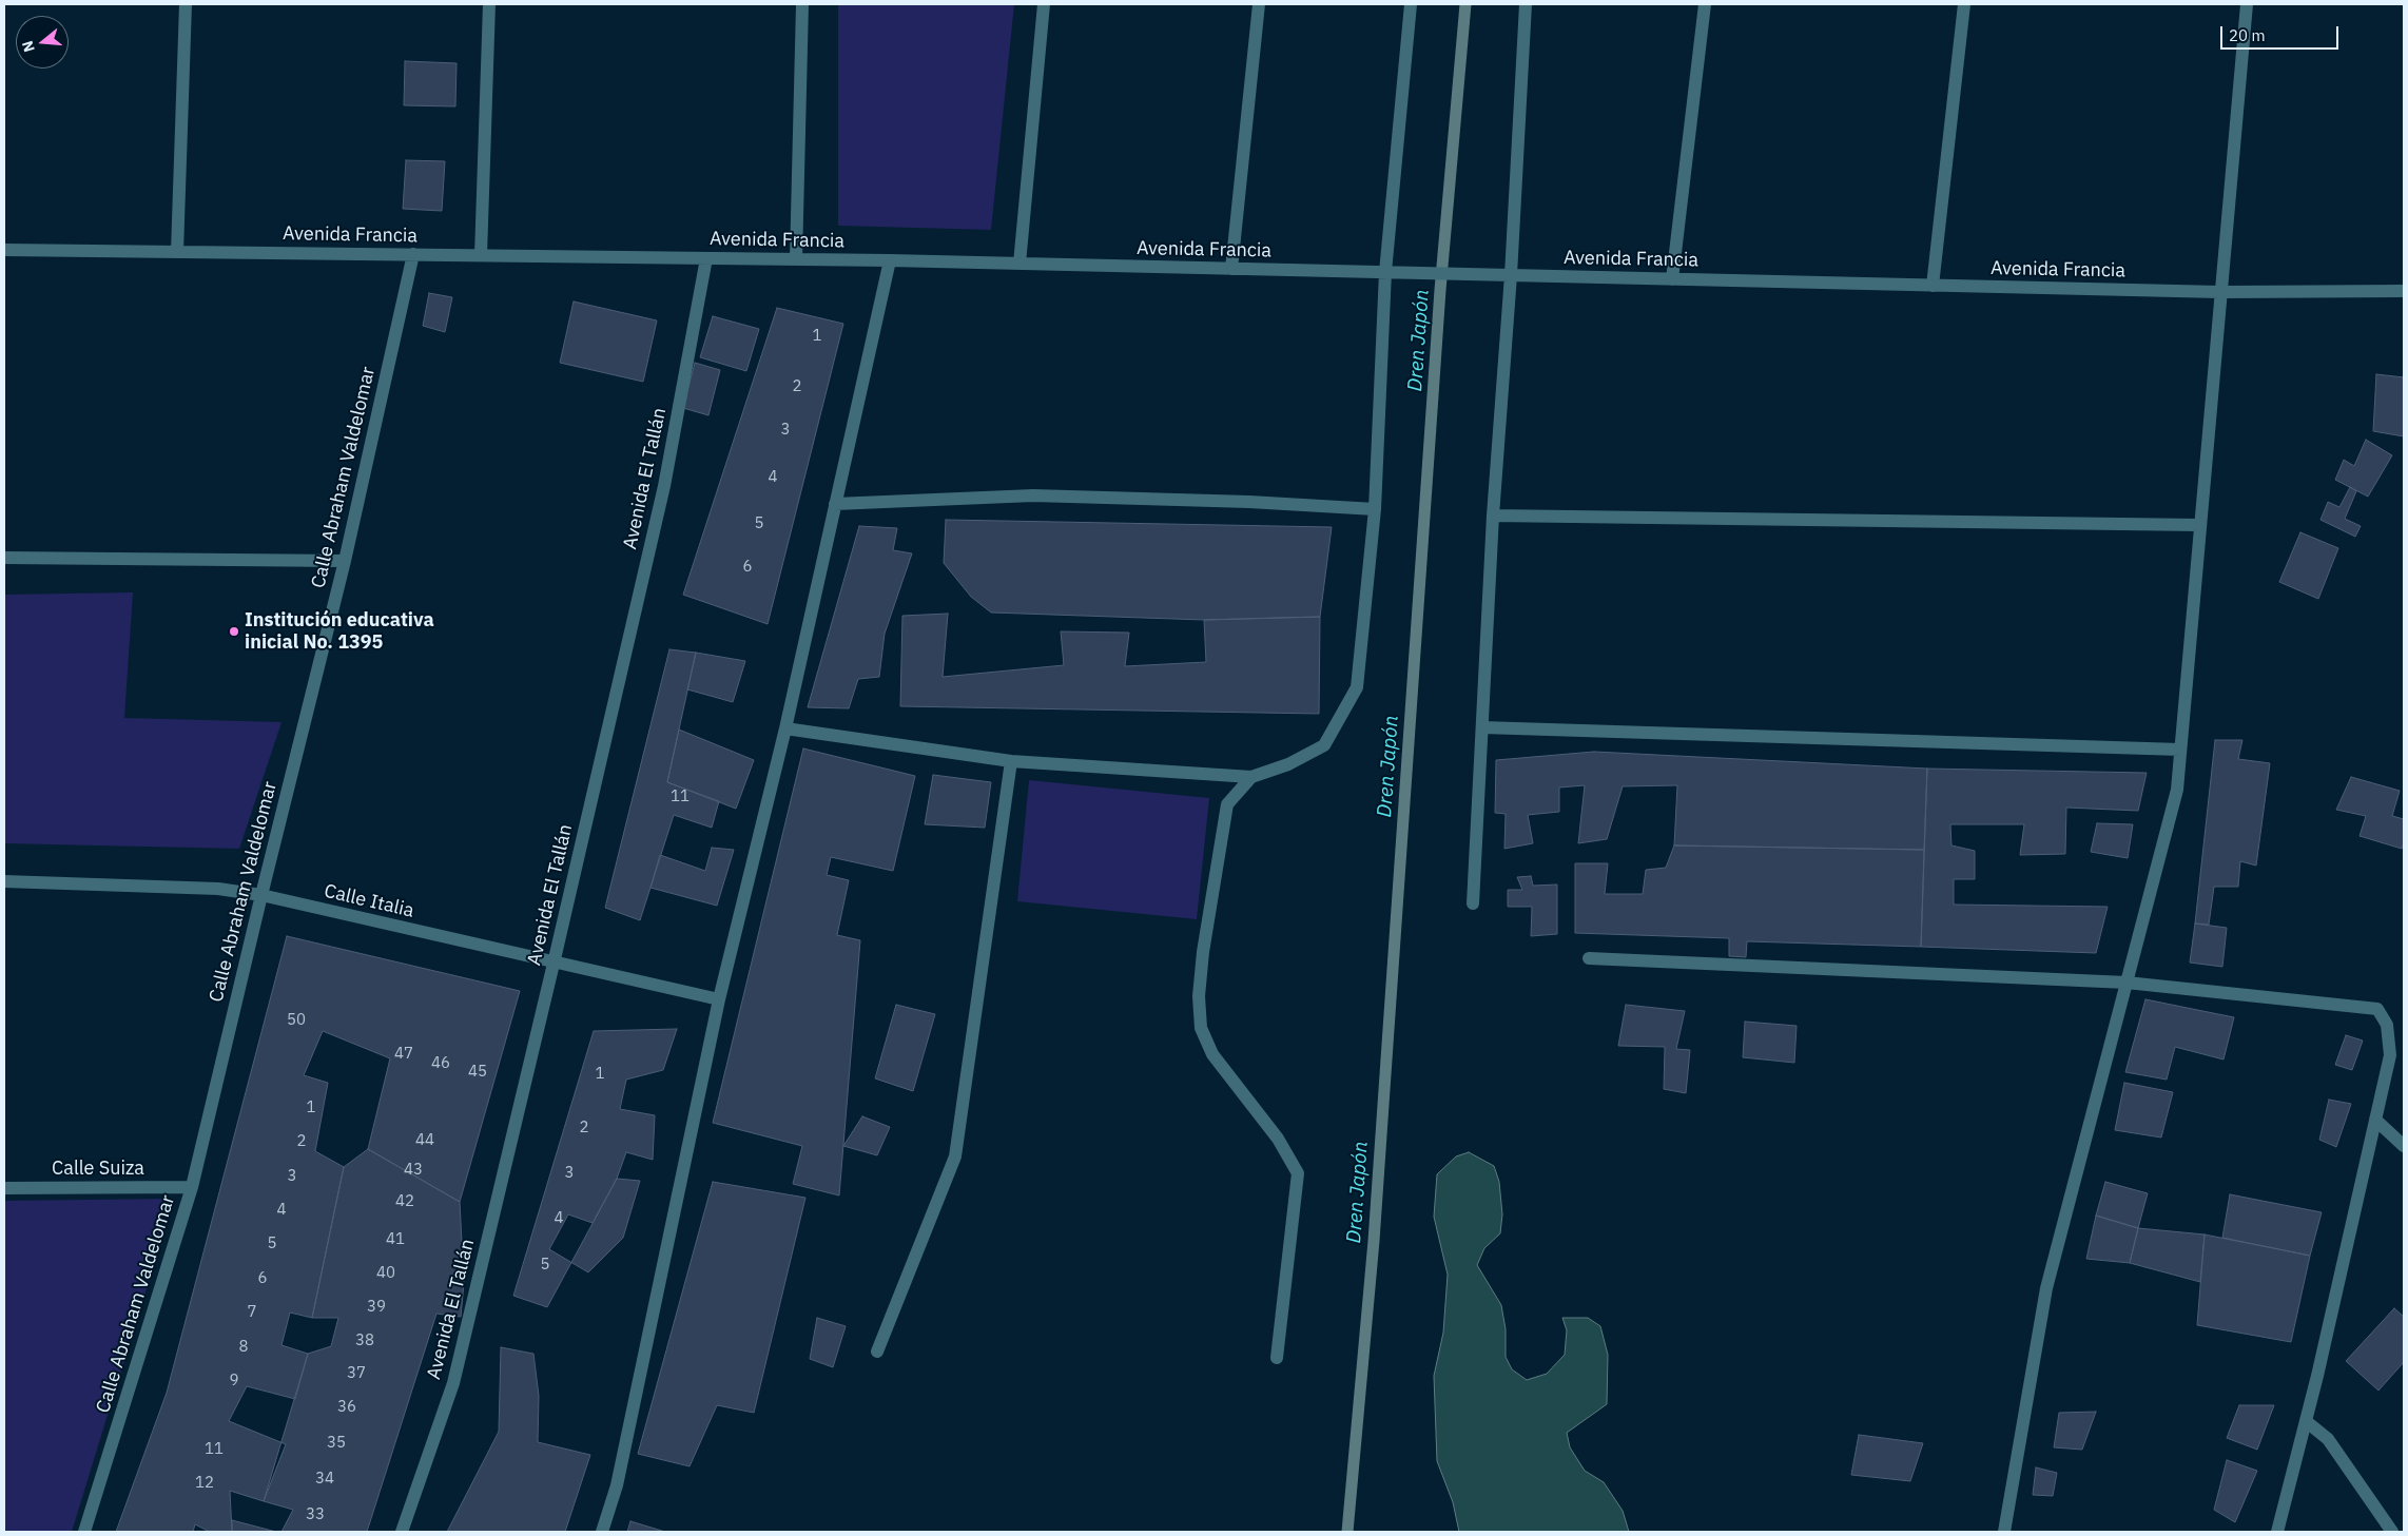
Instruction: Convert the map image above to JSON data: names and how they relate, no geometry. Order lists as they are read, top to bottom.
{
  "streets": {
    "street": [
      "Avenida Francia",
      "Calle Abraham Valdelomar",
      "Avenida El Tallán",
      "Calle Italia",
      "Calle Suiza"
    ]
  },
  "crossings": [
    ["Avenida Francia", "Calle Abraham Valdelomar"],
    ["Avenida Francia", "Avenida El Tallán"],
    ["Calle Abraham Valdelomar", "Calle Italia"],
    ["Calle Abraham Valdelomar", "Calle Suiza"],
    ["Avenida El Tallán", "Calle Italia"]
  ],
  "water": ["Dren Japón"],
  "places": ["Institución educativa inicial No. 1395"],
  "house_numbers": [
    "1",
    "2",
    "3",
    "4",
    "5",
    "6",
    "11",
    "50",
    "47",
    "46",
    "45",
    "1",
    "1",
    "2",
    "44",
    "2",
    "43",
    "3",
    "3",
    "42",
    "4",
    "4",
    "41",
    "5",
    "5",
    "40",
    "6",
    "39",
    "7",
    "38",
    "8",
    "37",
    "9",
    "36",
    "35",
    "11",
    "34",
    "12",
    "33"
  ],
  "scale_bar": "20 m",
  "north": "left"
}
